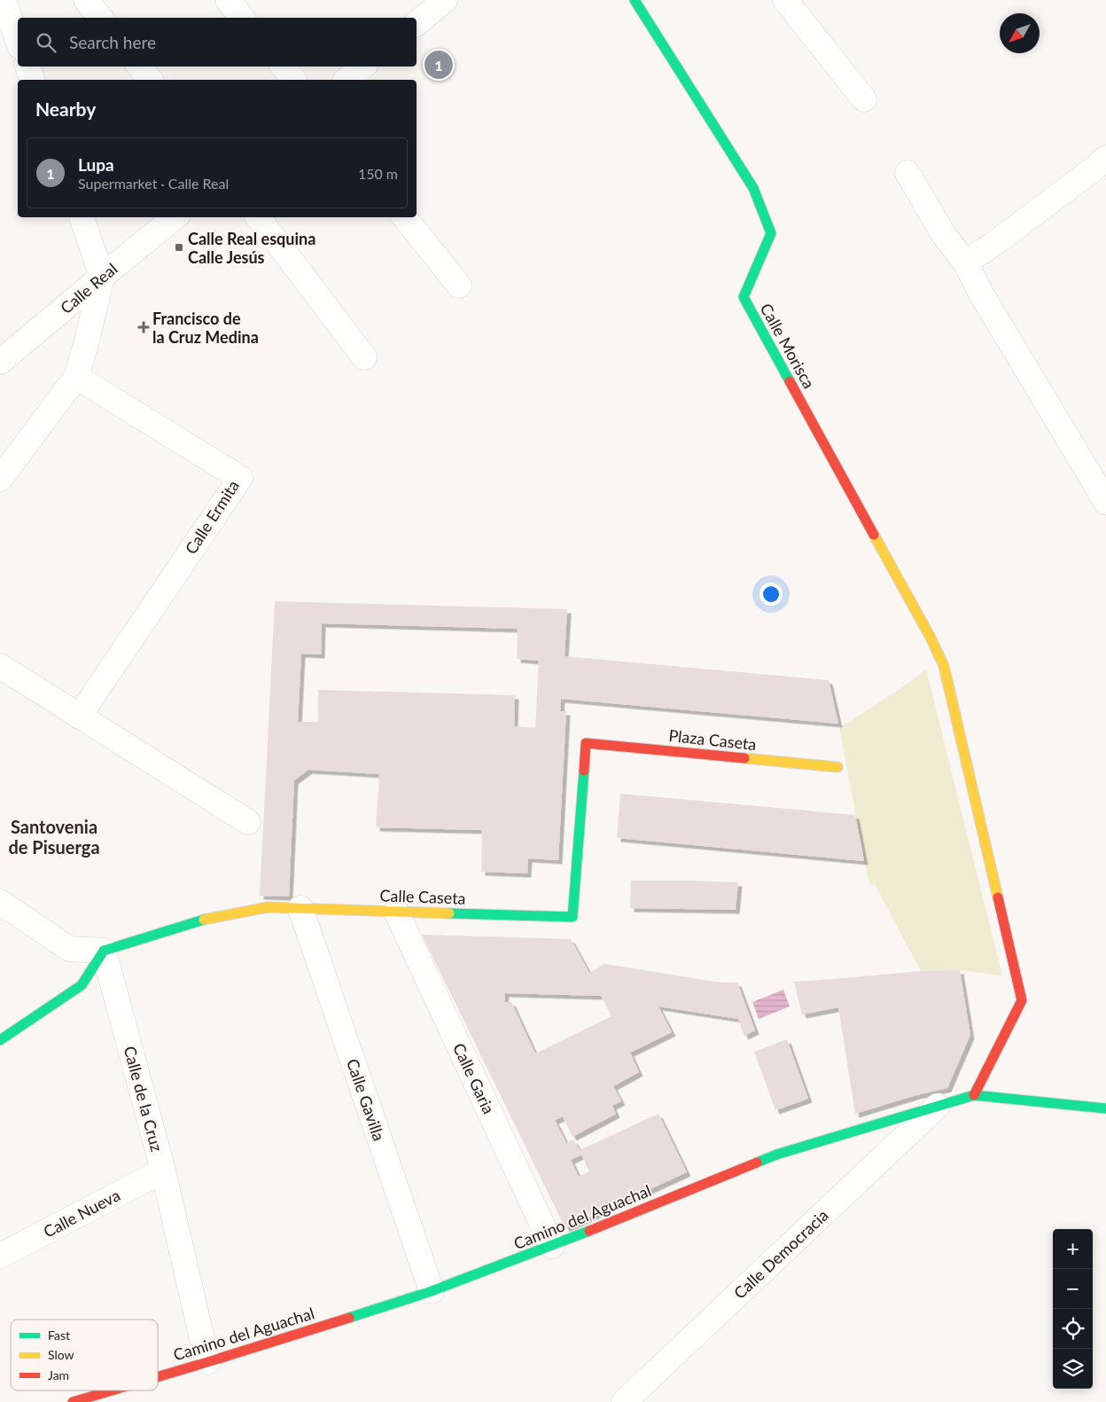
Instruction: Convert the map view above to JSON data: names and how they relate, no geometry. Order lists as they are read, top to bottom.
{
  "streets": {
    "street": [
      "Calle Real",
      "Calle Morisca",
      "Calle Ermita",
      "Plaza Caseta",
      "Calle Caseta",
      "Calle Garia",
      "Calle de la Cruz",
      "Calle Gavilla",
      "Calle Nueva",
      "Camino del Aguachal",
      "Calle Democracia"
    ]
  },
  "crossings": [
    ["Calle Morisca", "Camino del Aguachal"],
    ["Plaza Caseta", "Calle Caseta"],
    ["Calle Caseta", "Calle Garia"],
    ["Calle Caseta", "Calle de la Cruz"],
    ["Calle Caseta", "Calle Gavilla"],
    ["Calle Garia", "Camino del Aguachal"],
    ["Calle de la Cruz", "Calle Nueva"],
    ["Calle de la Cruz", "Camino del Aguachal"],
    ["Calle Gavilla", "Camino del Aguachal"],
    ["Camino del Aguachal", "Calle Democracia"]
  ],
  "districts": ["Santovenia de Pisuerga"],
  "places": {
    "transit": ["Calle Real esquina Calle Jesús"],
    "health": ["Francisco de la Cruz Medina"]
  },
  "legend": ["Fast", "Slow", "Jam"],
  "north": "bottom left",
  "page": {
    "search": "Search here",
    "pins": "1",
    "heading": "Nearby",
    "list": [
      {
        "mark": "1",
        "name": "Lupa",
        "note": "Supermarket · Calle Real",
        "value": "150 m"
      }
    ],
    "map_buttons": ["+", "−"]
  }
}
